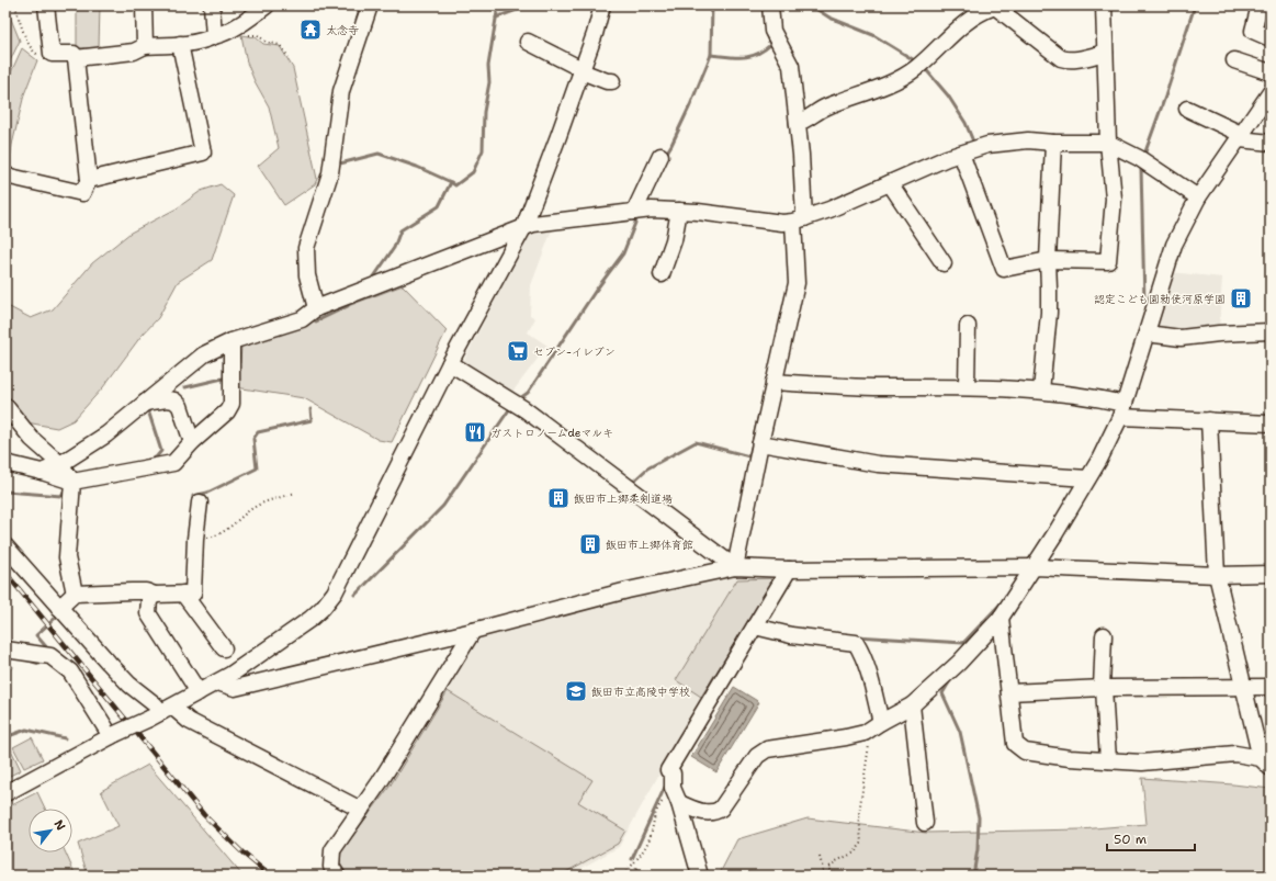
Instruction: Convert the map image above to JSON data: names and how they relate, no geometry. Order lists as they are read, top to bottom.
{
  "places": {
    "temple": ["太念寺"],
    "building": ["認定こども園勅使河原学園", "飯田市上郷柔剣道場", "飯田市上郷体育館"],
    "supermarket": ["セブン-イレブン"],
    "restaurant": ["ガストロノームdeマルキ"],
    "school or university": ["飯田市立高陵中学校"]
  },
  "scale_bar": "50 m",
  "north": "top right"
}
